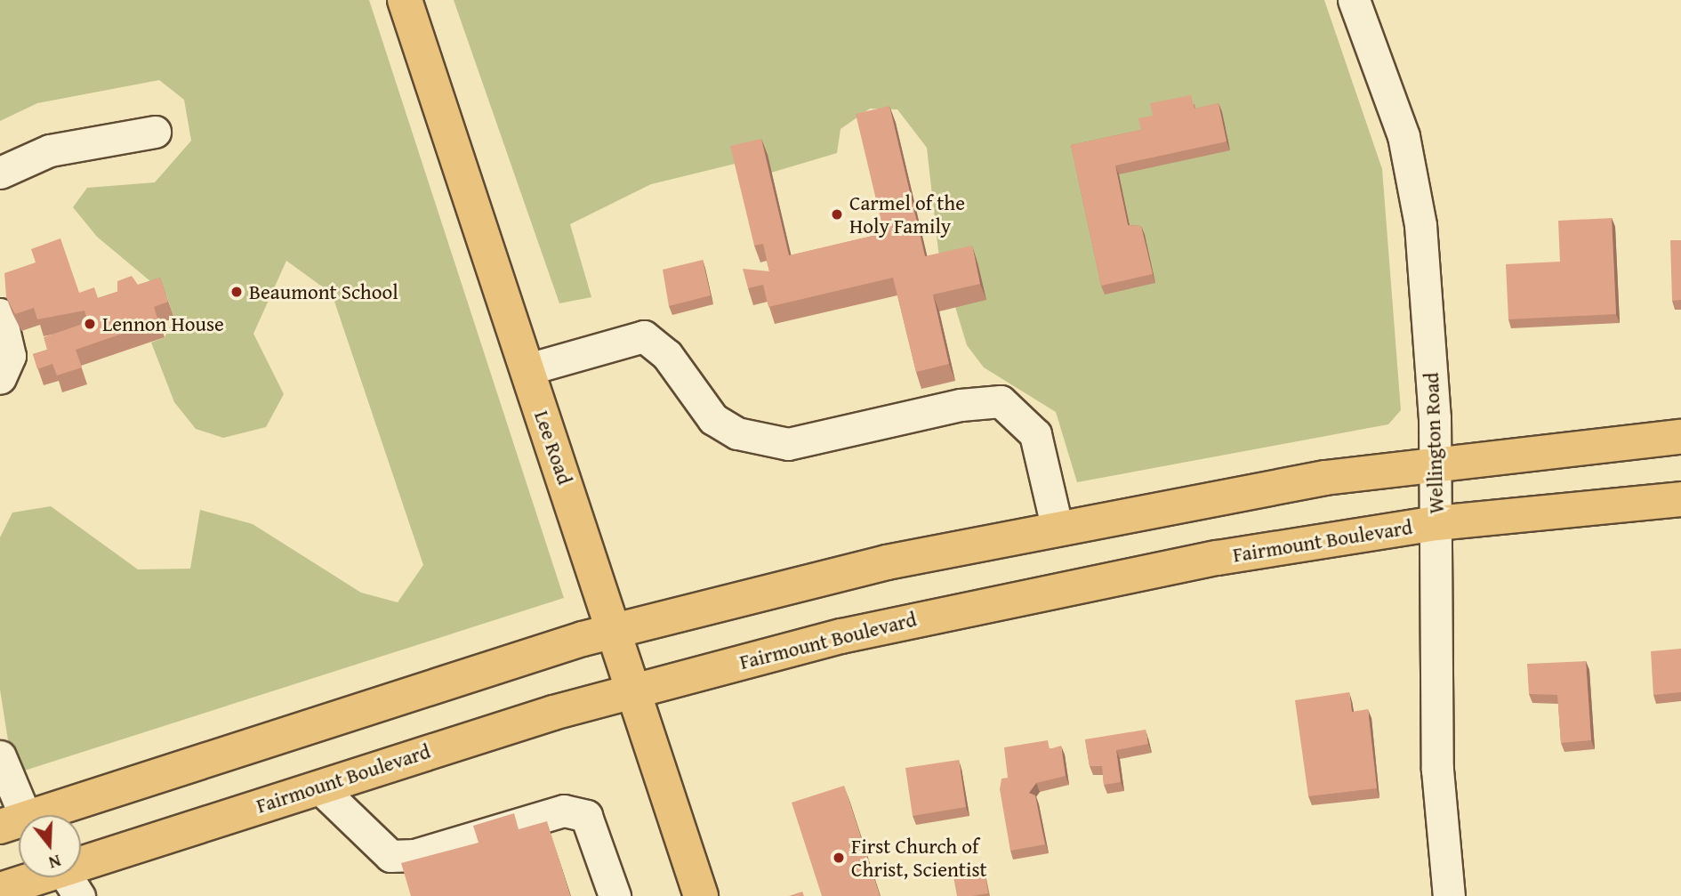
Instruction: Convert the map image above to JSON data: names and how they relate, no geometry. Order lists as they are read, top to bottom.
{
  "streets": {
    "main road": ["Lee Road", "Fairmount Boulevard"],
    "street": ["Wellington Road"]
  },
  "crossings": [
    ["Wellington Road", "Fairmount Boulevard"],
    ["Lee Road", "Fairmount Boulevard"]
  ],
  "places": [
    "Carmel of the Holy Family",
    "Beaumont School",
    "Lennon House",
    "First Church of Christ, Scientist"
  ],
  "north": "bottom"
}
